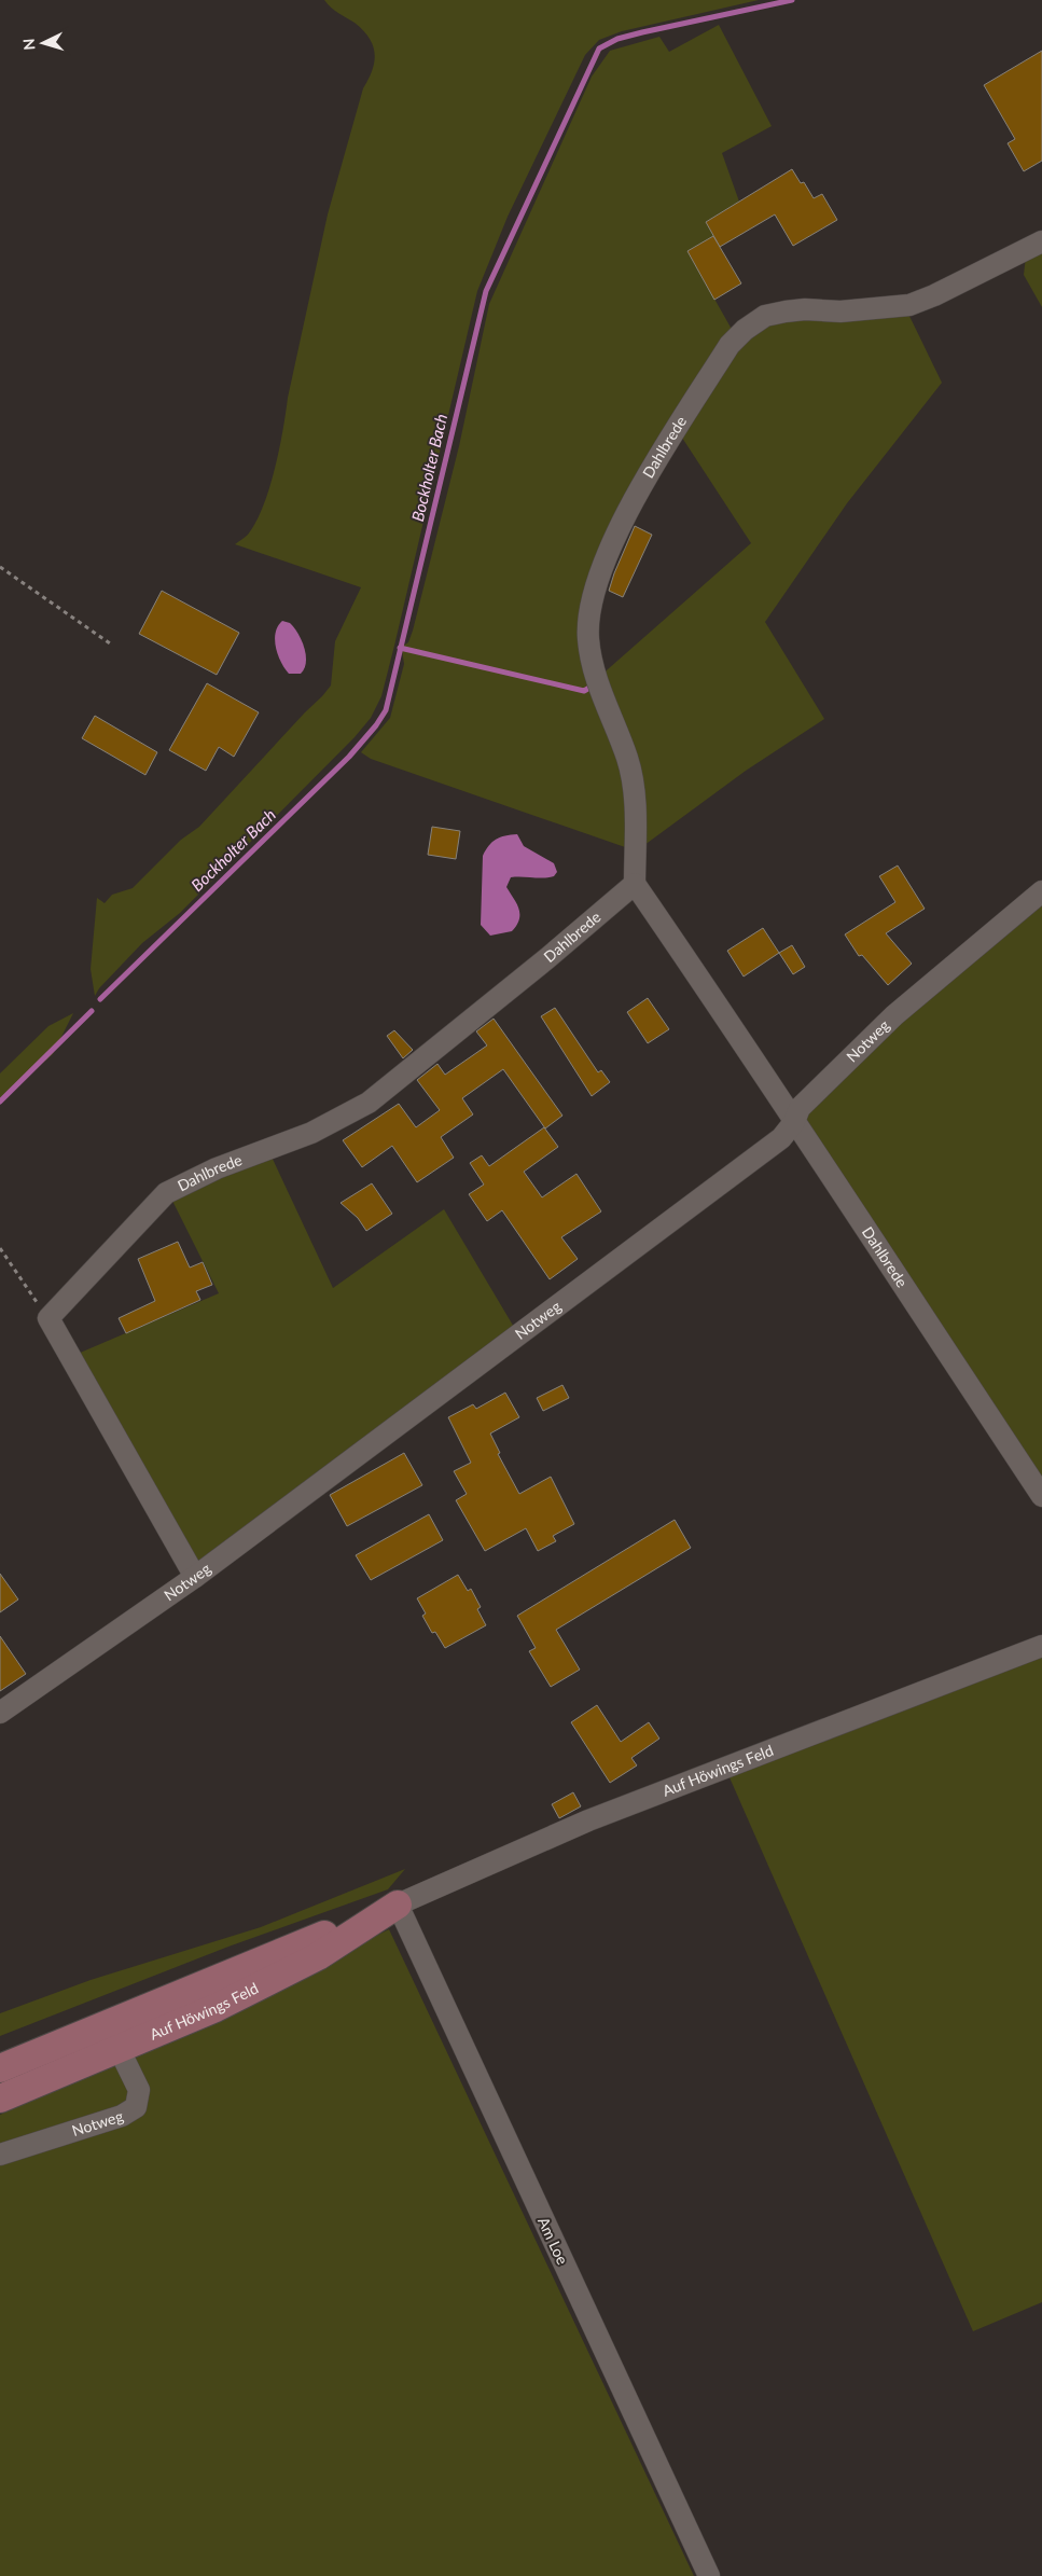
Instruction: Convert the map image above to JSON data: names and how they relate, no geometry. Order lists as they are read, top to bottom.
{
  "streets": {
    "main road": ["Auf Höwings Feld"],
    "street": ["Dahlbrede", "Notweg", "Am Loe"]
  },
  "crossings": [
    ["Dahlbrede", "Notweg"],
    ["Notweg", "Auf Höwings Feld"],
    ["Auf Höwings Feld", "Am Loe"]
  ],
  "water": ["Bockholter Bach"],
  "north": "left"
}
